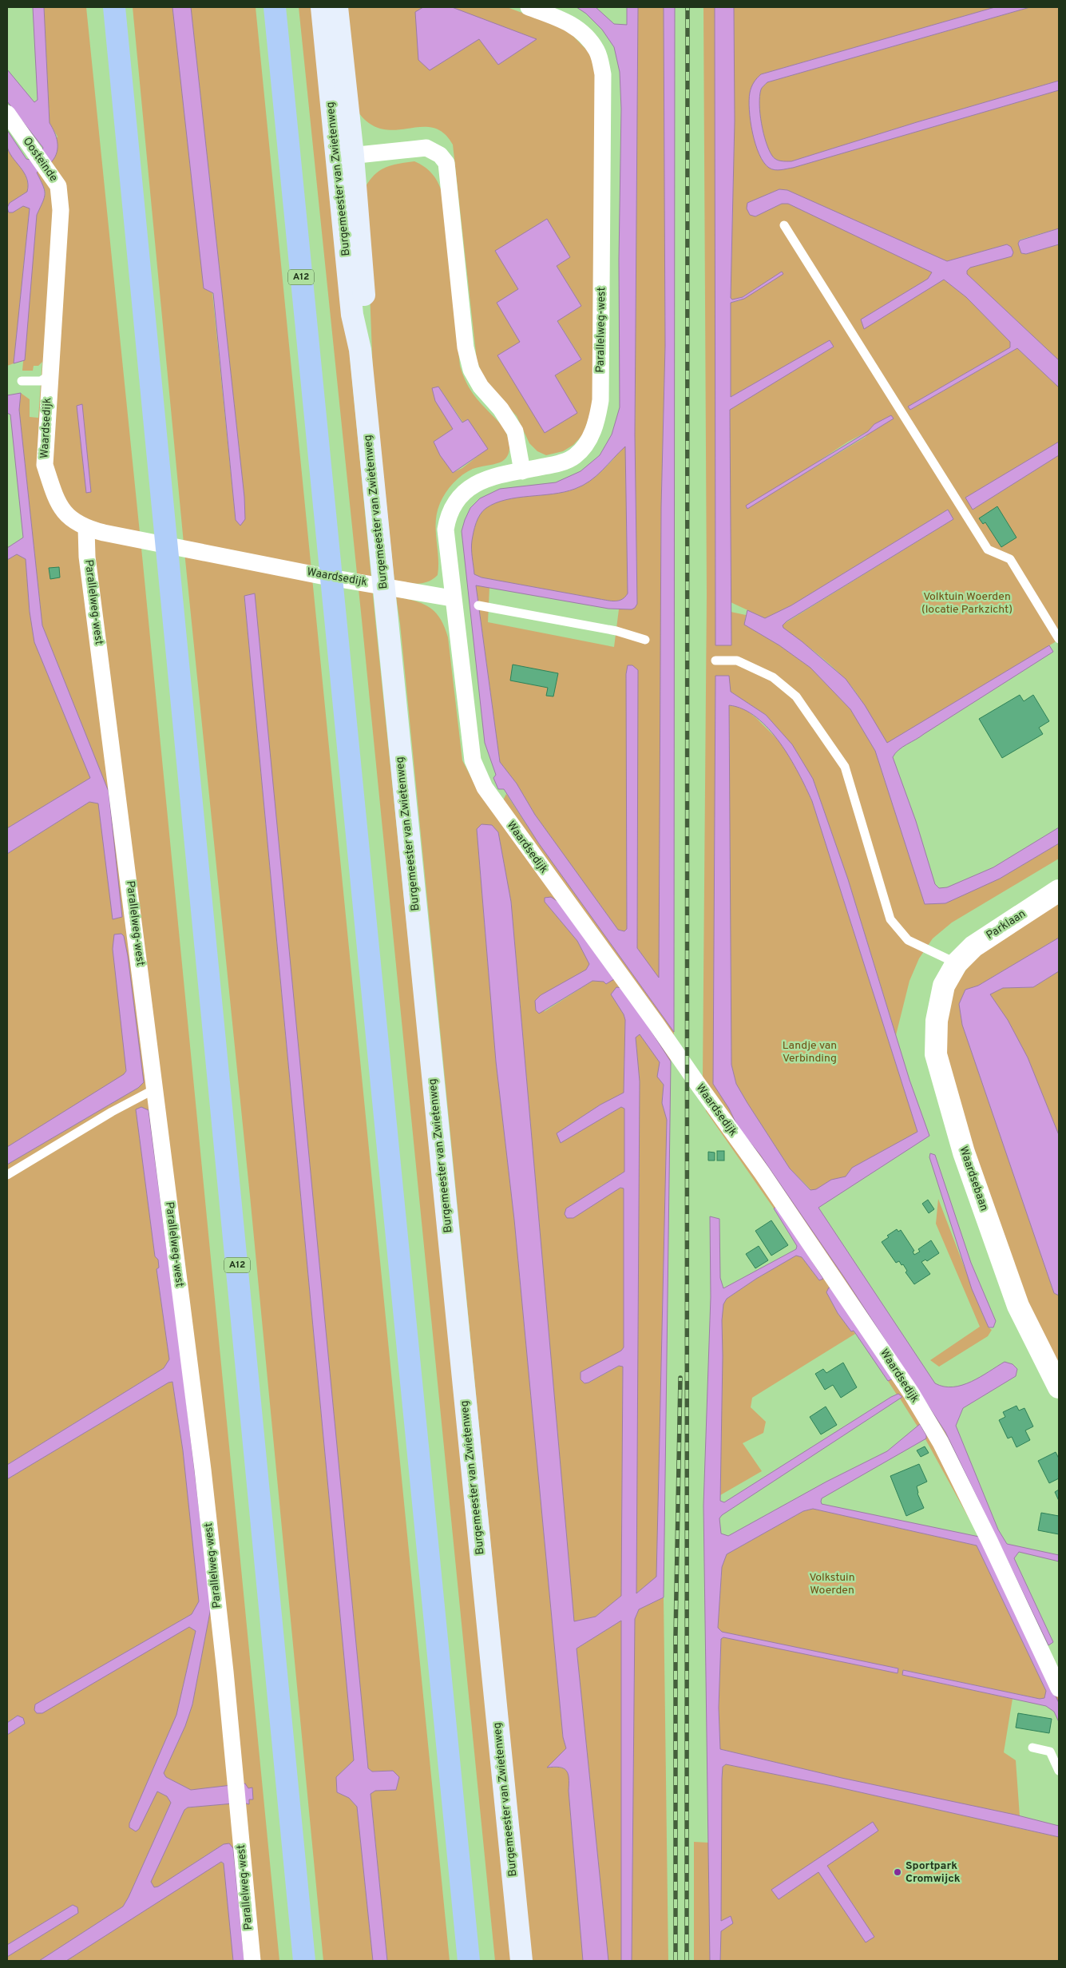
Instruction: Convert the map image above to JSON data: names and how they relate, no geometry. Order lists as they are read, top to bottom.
{
  "streets": {
    "highway": ["A12"],
    "main road": ["Burgemeester van Zwietenweg"],
    "street": [
      "Oosteinde",
      "Parallelweg-west",
      "Waardsedijk",
      "Parklaan",
      "Waardsebaan"
    ]
  },
  "crossings": [
    ["Oosteinde", "Waardsedijk"],
    ["Parallelweg-west", "Waardsedijk"],
    ["Parklaan", "Waardsebaan"]
  ],
  "parks": ["Volktuin Woerden (locatie Parkzicht)", "Landje van Verbinding", "Volkstuin Woerden"],
  "places": ["Sportpark Cromwijck"]
}
